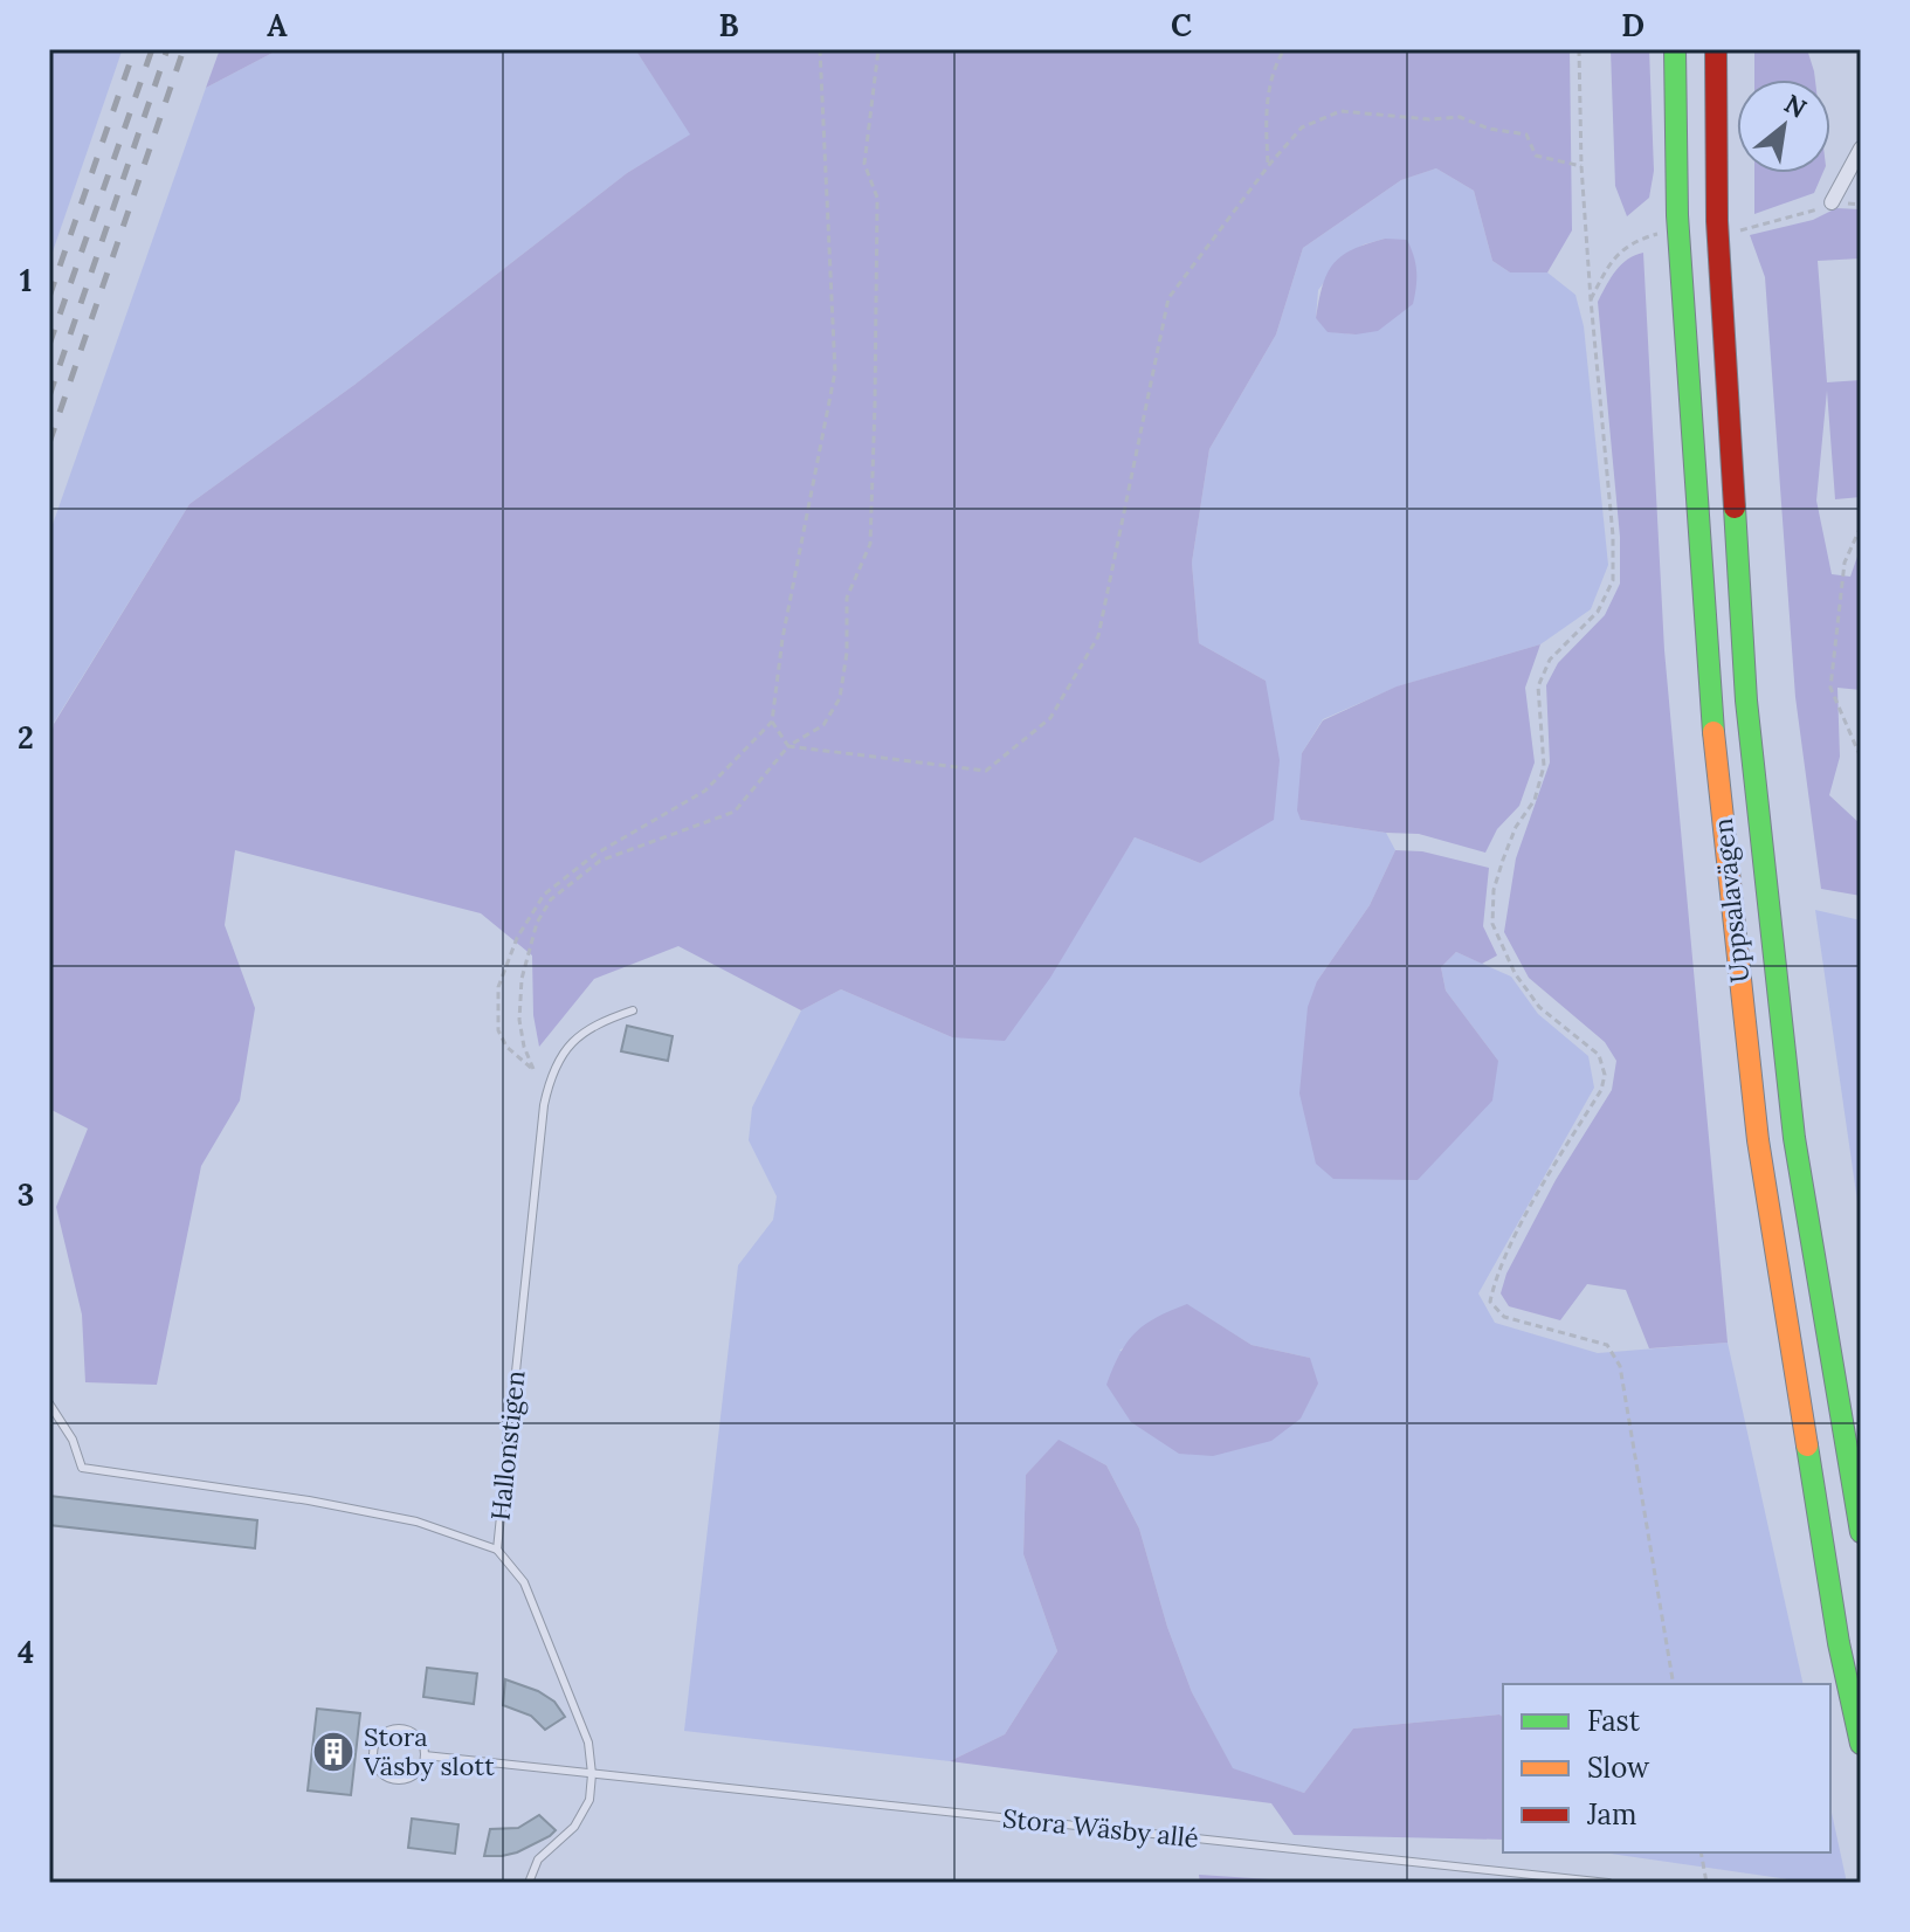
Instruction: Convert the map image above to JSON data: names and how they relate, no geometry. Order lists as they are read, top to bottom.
{
  "streets": {
    "highway": ["Uppsalavägen"],
    "lane": ["Hallonstigen", "Stora Wäsby allé"]
  },
  "crossings": [
    ["Hallonstigen", "Stora Wäsby allé"]
  ],
  "places": {
    "building": ["Stora Väsby slott"]
  },
  "legend": ["Fast", "Slow", "Jam"],
  "north": "top right",
  "grid": {
    "columns": [
      "A",
      "B",
      "C",
      "D"
    ],
    "rows": [
      "1",
      "2",
      "3",
      "4"
    ]
  }
}
